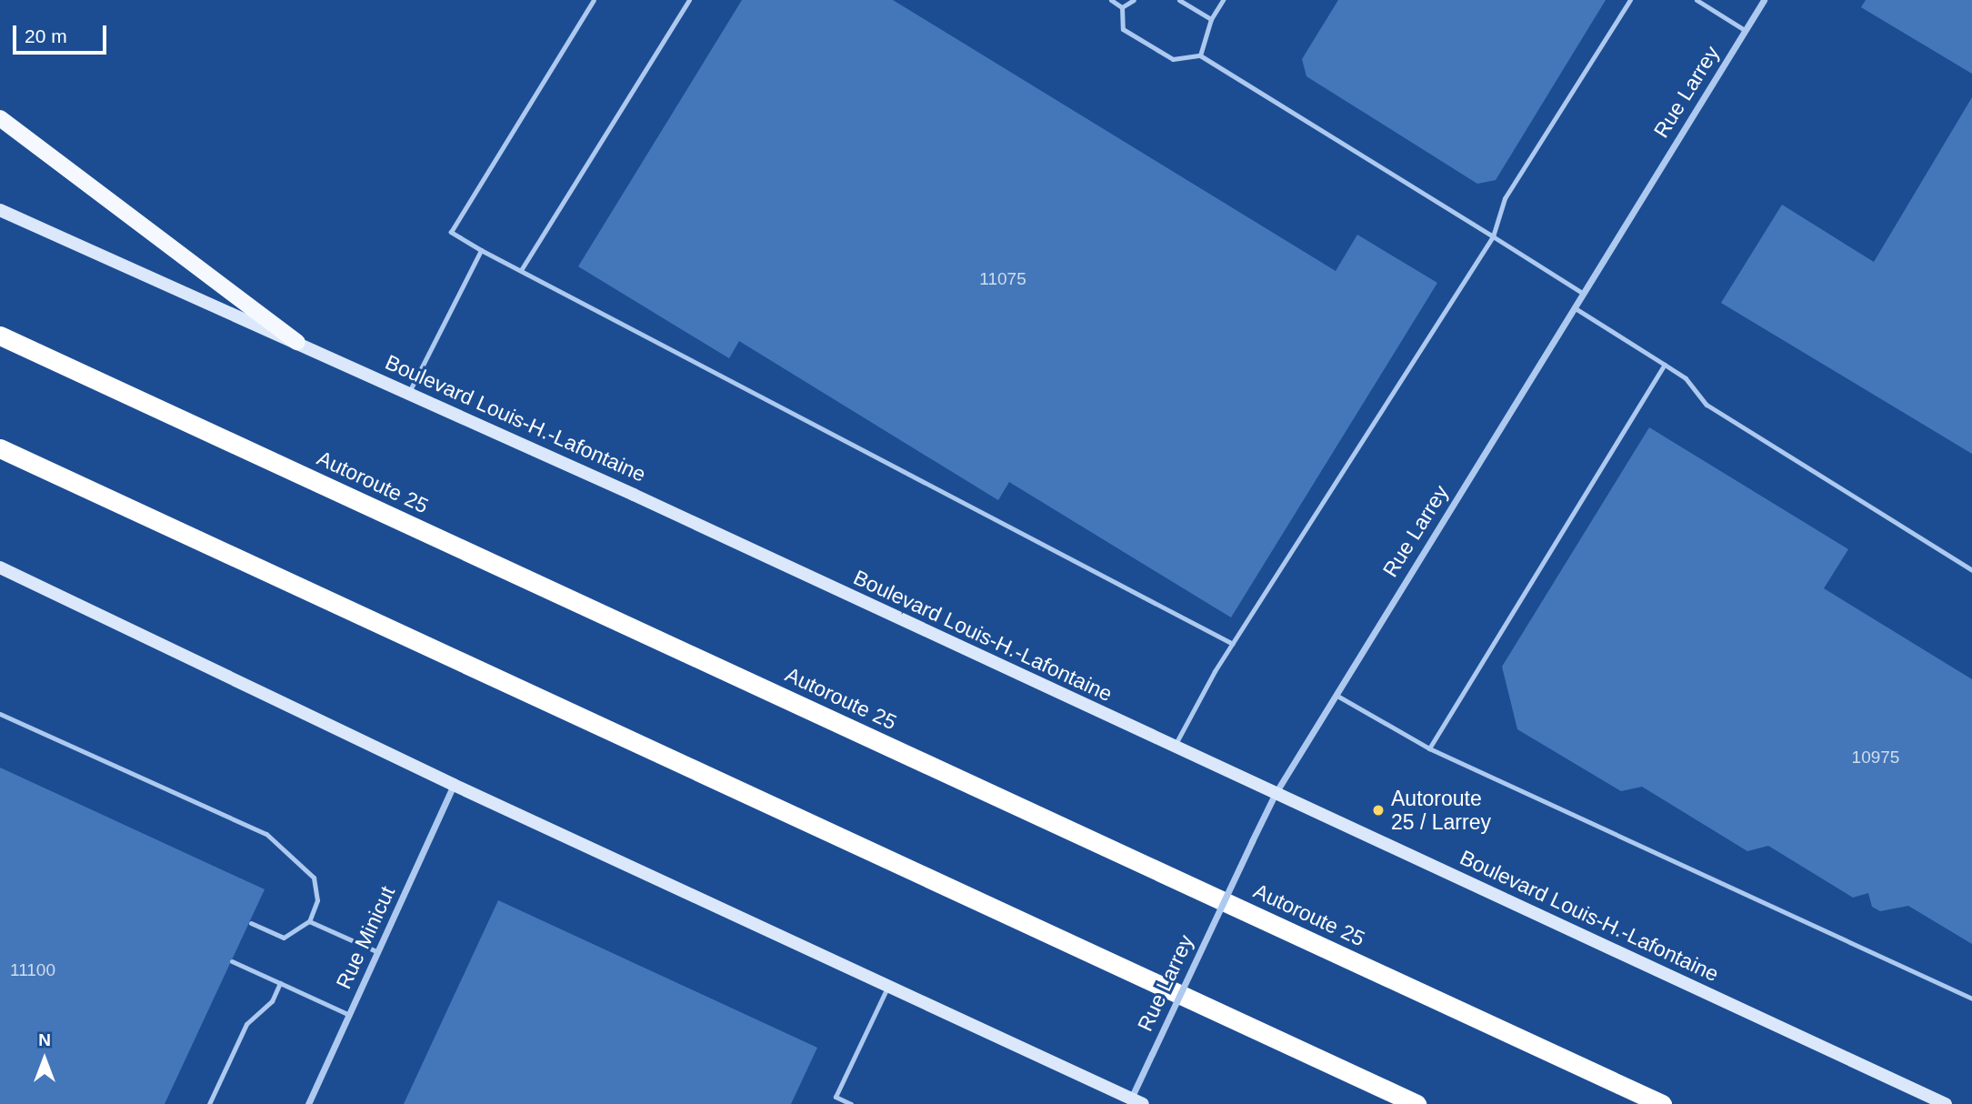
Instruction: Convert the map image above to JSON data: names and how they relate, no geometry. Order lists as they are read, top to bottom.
{
  "streets": {
    "highway": ["Autoroute 25"],
    "main road": ["Boulevard Louis-H.-Lafontaine"],
    "street": ["Rue Larrey", "Rue Minicut"]
  },
  "crossings": [
    ["Rue Larrey", "Boulevard Louis-H.-Lafontaine"]
  ],
  "places": ["Autoroute 25 / Larrey"],
  "house_numbers": ["11075", "10975", "11100"],
  "scale_bar": "20 m",
  "north": "top"
}
